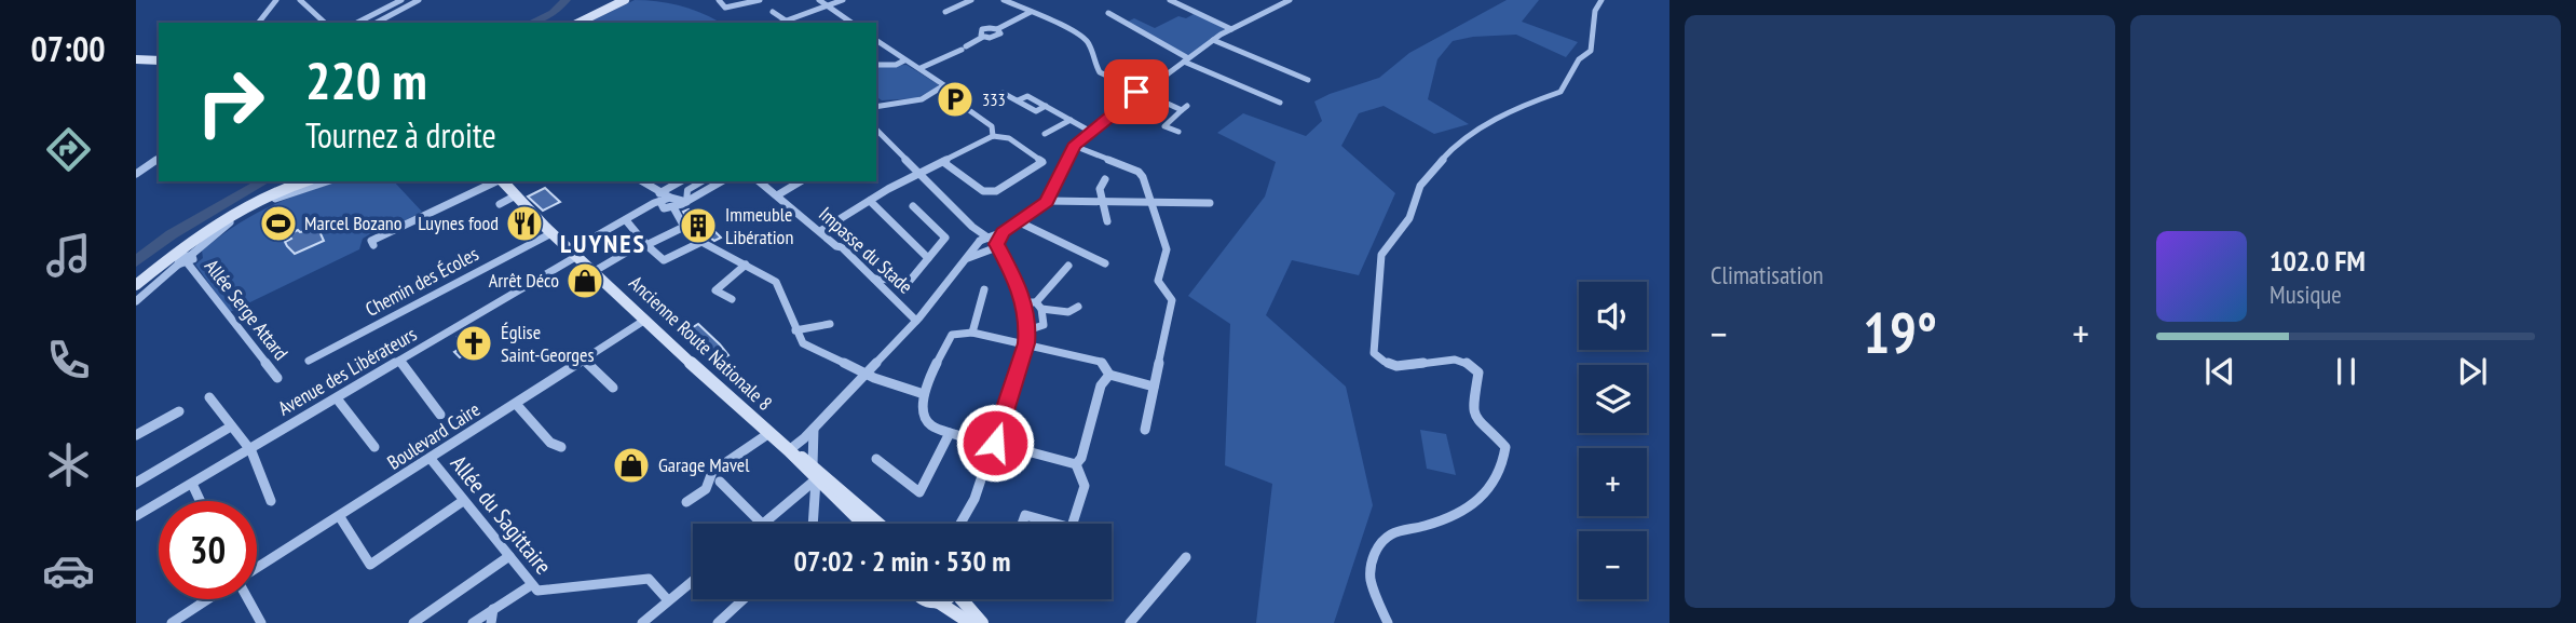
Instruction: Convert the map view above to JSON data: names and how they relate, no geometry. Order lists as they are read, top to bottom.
{
  "streets": {
    "main road": ["Ancienne Route Nationale 8"],
    "street": [
      "Impasse du Stade",
      "Chemin des Écoles",
      "Allée Serge Attard",
      "Avenue des Libérateurs",
      "Boulevard Caire",
      "Allée du Sagittaire"
    ]
  },
  "crossings": [
    ["Chemin des Écoles", "Ancienne Route Nationale 8"],
    ["Ancienne Route Nationale 8", "Avenue des Libérateurs"],
    ["Ancienne Route Nationale 8", "Boulevard Caire"],
    ["Boulevard Caire", "Allée du Sagittaire"]
  ],
  "districts": ["LUYNES"],
  "places": {
    "parking": ["333"],
    "sports": ["Marcel Bozano"],
    "restaurant": ["Luynes food"],
    "building": ["Immeuble Libération"],
    "shop": ["Arrêt Déco", "Garage Mavel"],
    "church": ["Église Saint-Georges"]
  },
  "page": {
    "tabs": "07:00",
    "tile": "Climatisation",
    "turn": ["220 m", "Tournez à droite"],
    "song": ["102.0 FM", "Musique"],
    "map_buttons": ["+", "−"],
    "heat": ["−", "19°", "+"],
    "limit": "30",
    "trip": "07:02 · 2 min · 530 m"
  }
}
